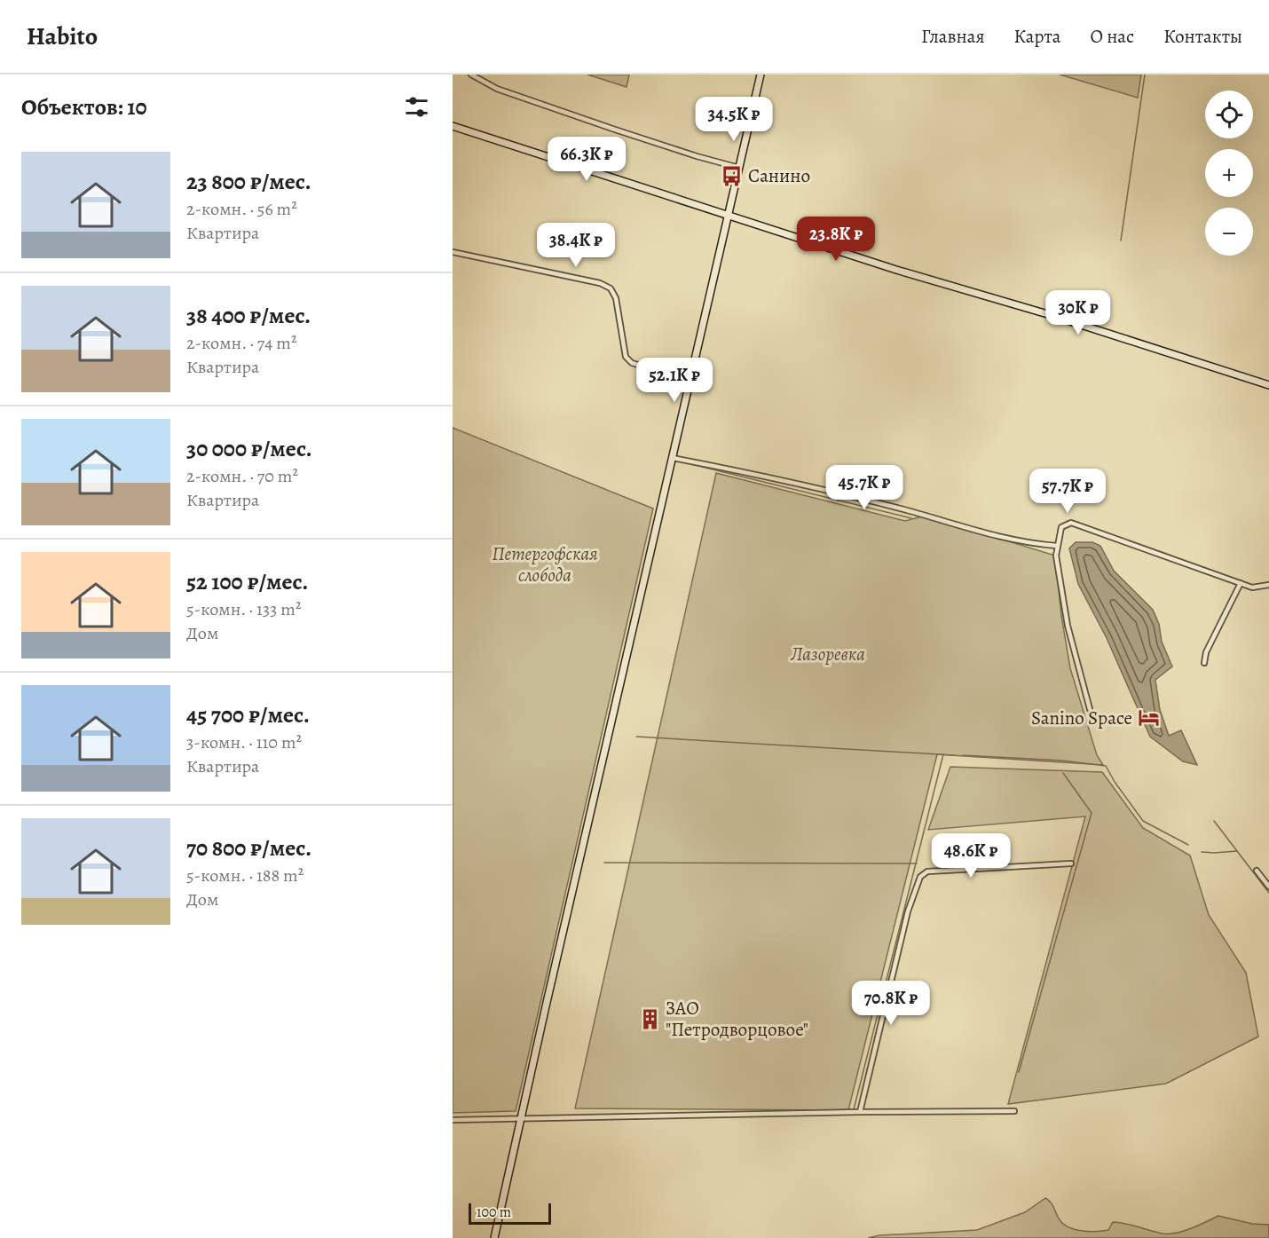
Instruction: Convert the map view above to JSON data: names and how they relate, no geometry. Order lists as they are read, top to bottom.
{
  "parks": ["Петергофская слобода", "Лазоревка"],
  "places": {
    "bus stop": ["Санино"],
    "hotel": ["Sanino Space"],
    "building": ["ЗАО \"Петродворцовое\""]
  },
  "scale_bar": "100 m",
  "page": {
    "header": "Habito",
    "nav": [
      "Главная",
      "Карта",
      "О нас",
      "Контакты"
    ],
    "heading": "Объектов: 10",
    "map_buttons": ["+", "−"],
    "price": [
      "34.5K ₽",
      "66.3K ₽",
      "23.8K ₽",
      "38.4K ₽",
      "30K ₽",
      "52.1K ₽",
      "45.7K ₽",
      "57.7K ₽",
      "48.6K ₽",
      "70.8K ₽"
    ],
    "list": [
      {
        "name": "23 800 ₽/мес.",
        "note": "2-комн. · 56 m² · Квартира"
      },
      {
        "name": "38 400 ₽/мес.",
        "note": "2-комн. · 74 m² · Квартира"
      },
      {
        "name": "30 000 ₽/мес.",
        "note": "2-комн. · 70 m² · Квартира"
      },
      {
        "name": "52 100 ₽/мес.",
        "note": "5-комн. · 133 m² · Дом"
      },
      {
        "name": "45 700 ₽/мес.",
        "note": "3-комн. · 110 m² · Квартира"
      },
      {
        "name": "70 800 ₽/мес.",
        "note": "5-комн. · 188 m² · Дом"
      }
    ],
    "scale": "100 m"
  }
}
